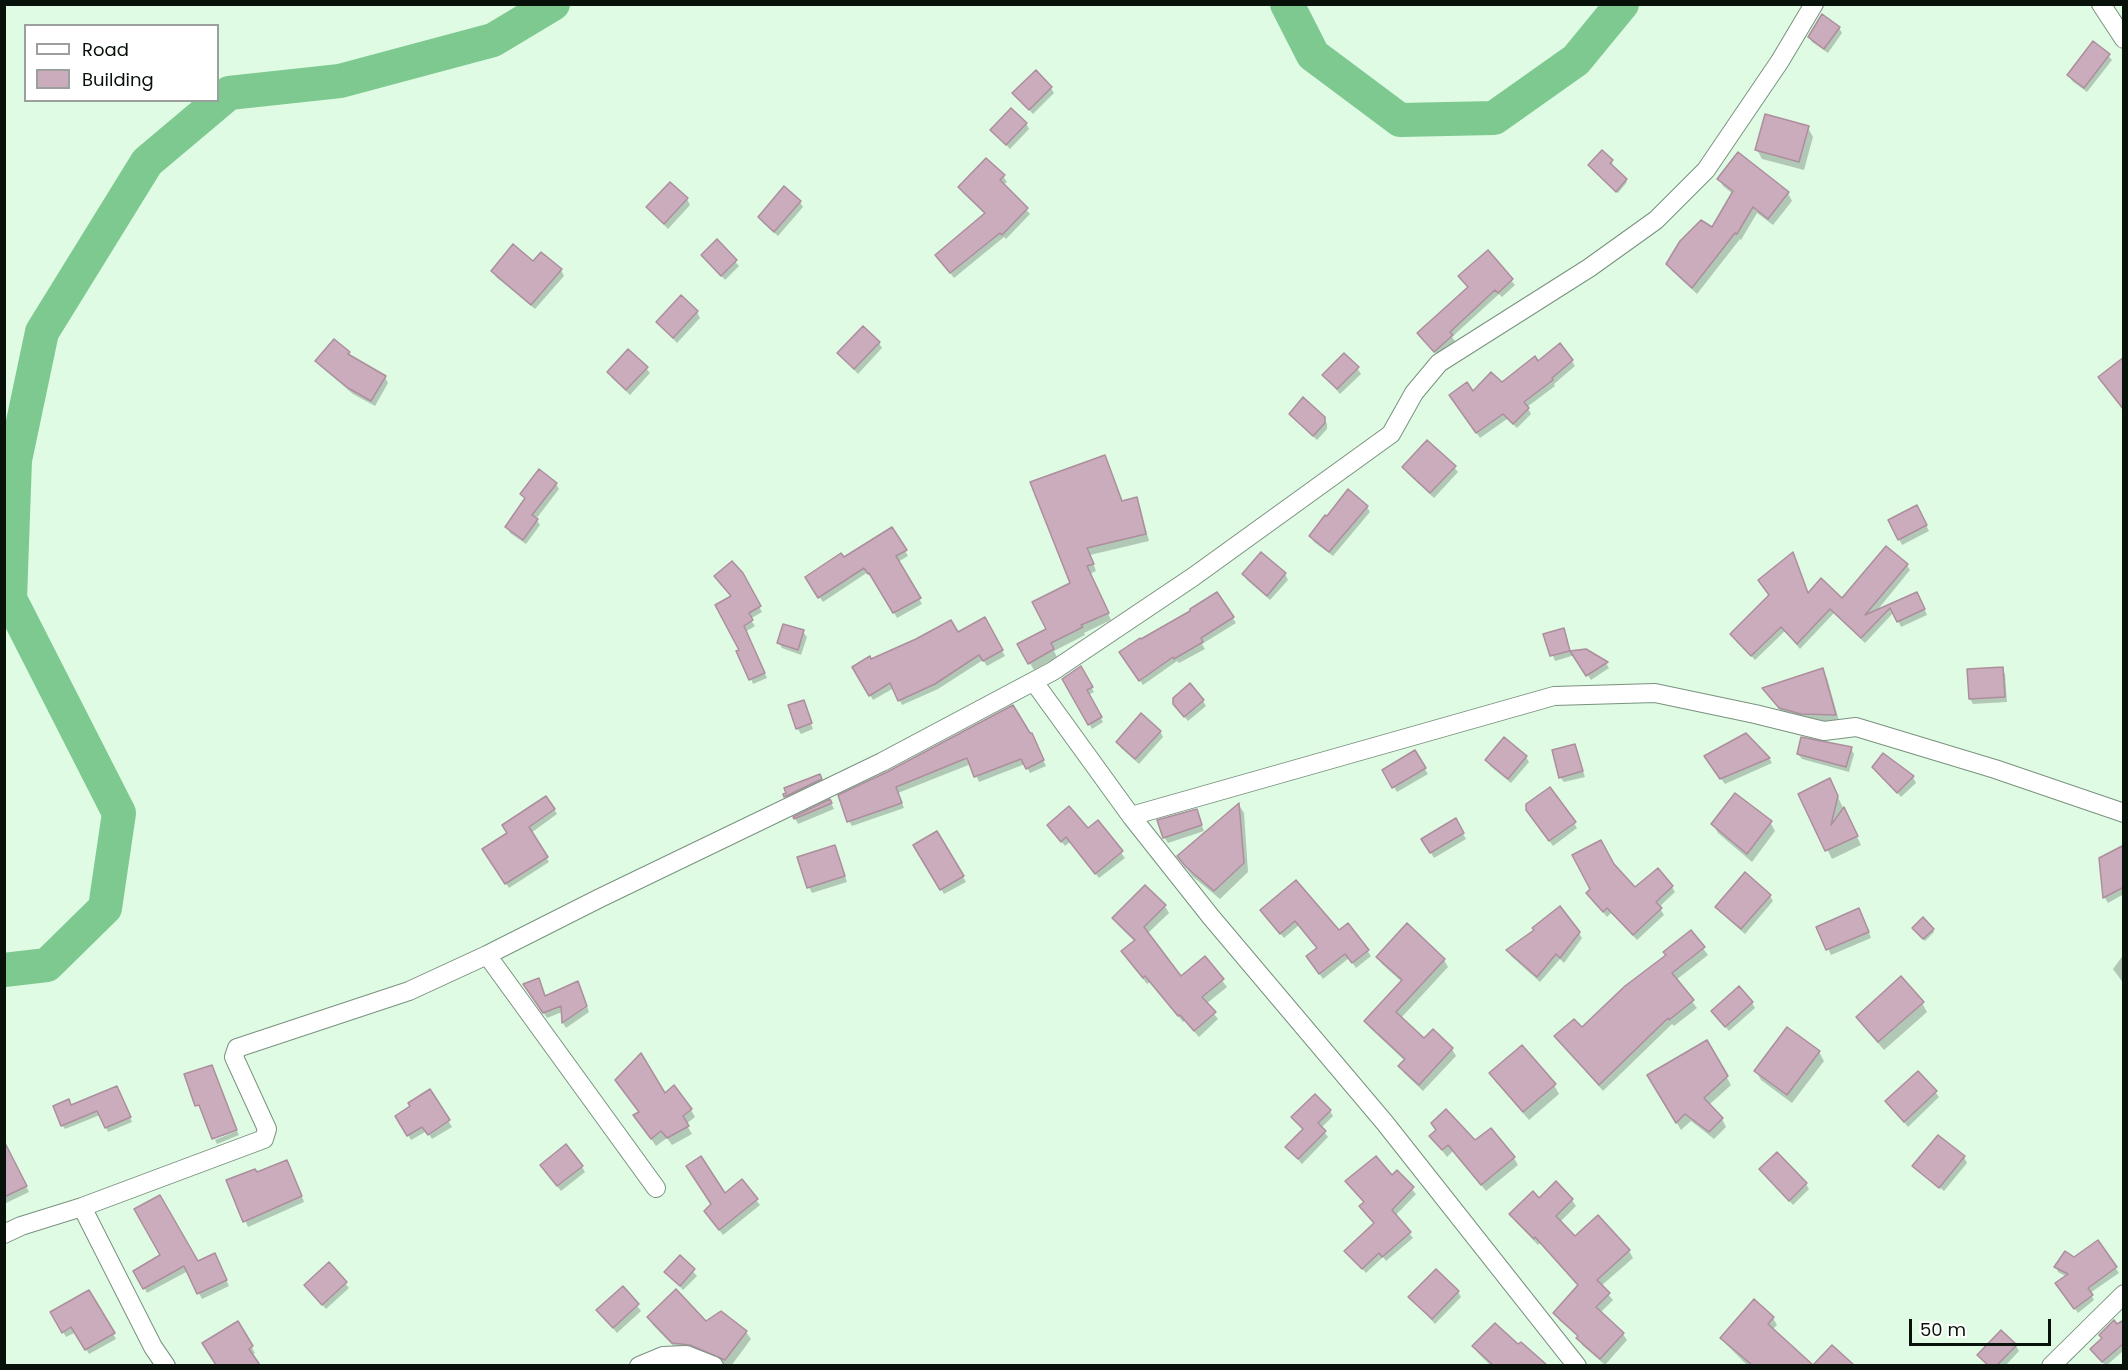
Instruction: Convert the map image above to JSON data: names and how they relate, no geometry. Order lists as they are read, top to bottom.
{
  "legend": ["Road", "Building"],
  "scale_bar": "50 m"
}
